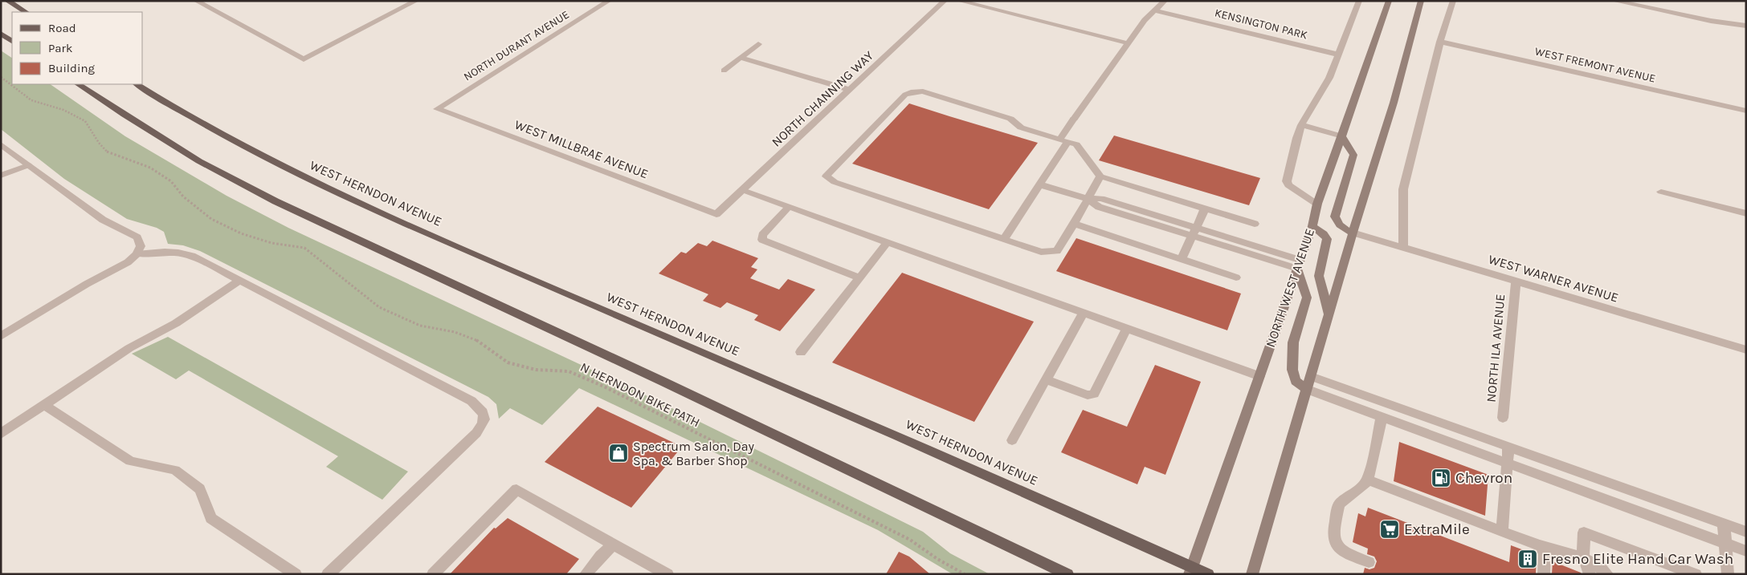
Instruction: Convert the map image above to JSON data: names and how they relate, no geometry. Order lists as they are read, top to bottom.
{
  "streets": {
    "main road": ["WEST HERNDON AVENUE", "NORTH WEST AVENUE"],
    "street": [
      "KENSINGTON PARK",
      "NORTH DURANT AVENUE",
      "WEST FREMONT AVENUE",
      "NORTH CHANNING WAY",
      "WEST MILLBRAE AVENUE",
      "WEST WARNER AVENUE",
      "NORTH ILA AVENUE"
    ],
    "path": ["N HERNDON BIKE PATH"]
  },
  "crossings": [
    ["NORTH DURANT AVENUE", "WEST MILLBRAE AVENUE"],
    ["NORTH CHANNING WAY", "WEST MILLBRAE AVENUE"],
    ["WEST HERNDON AVENUE", "NORTH WEST AVENUE"],
    ["WEST WARNER AVENUE", "NORTH ILA AVENUE"]
  ],
  "places": {
    "shop": ["Spectrum Salon, Day Spa, & Barber Shop"],
    "fuel station": ["Chevron"],
    "supermarket": ["ExtraMile"],
    "building": ["Fresno Elite Hand Car Wash"]
  },
  "legend": ["Road", "Park", "Building"]
}
